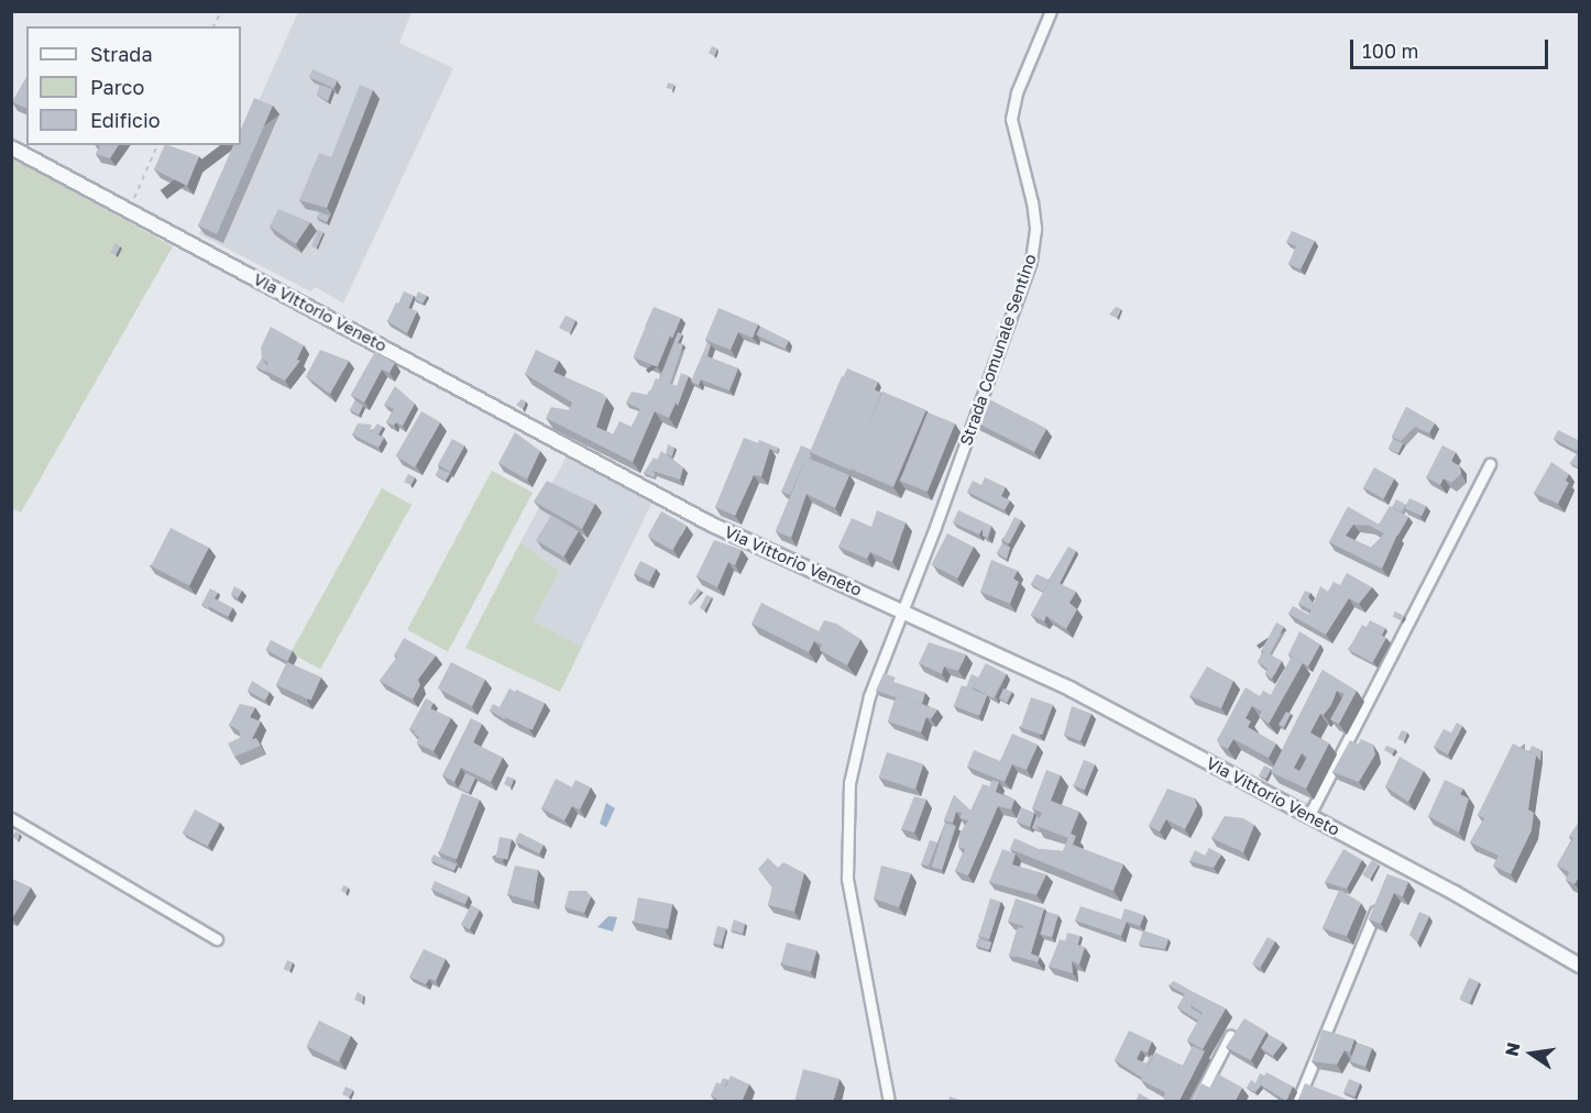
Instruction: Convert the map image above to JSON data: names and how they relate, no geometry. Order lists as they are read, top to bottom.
{
  "streets": {
    "street": ["Via Vittorio Veneto", "Strada Comunale Sentino"]
  },
  "crossings": [
    ["Via Vittorio Veneto", "Strada Comunale Sentino"]
  ],
  "legend": ["Strada", "Parco", "Edificio"],
  "scale_bar": "100 m",
  "north": "left"
}
